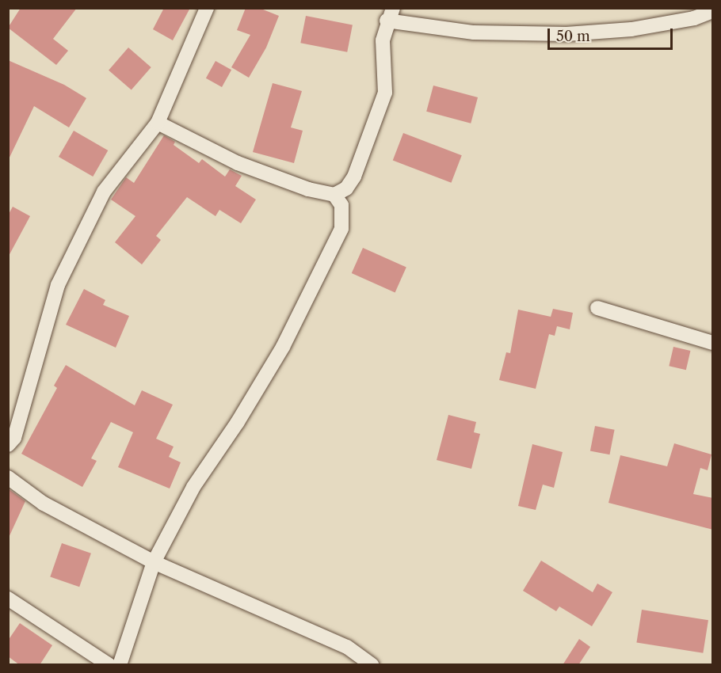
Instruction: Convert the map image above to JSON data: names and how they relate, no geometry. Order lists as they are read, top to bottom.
{
  "scale_bar": "50 m"
}
